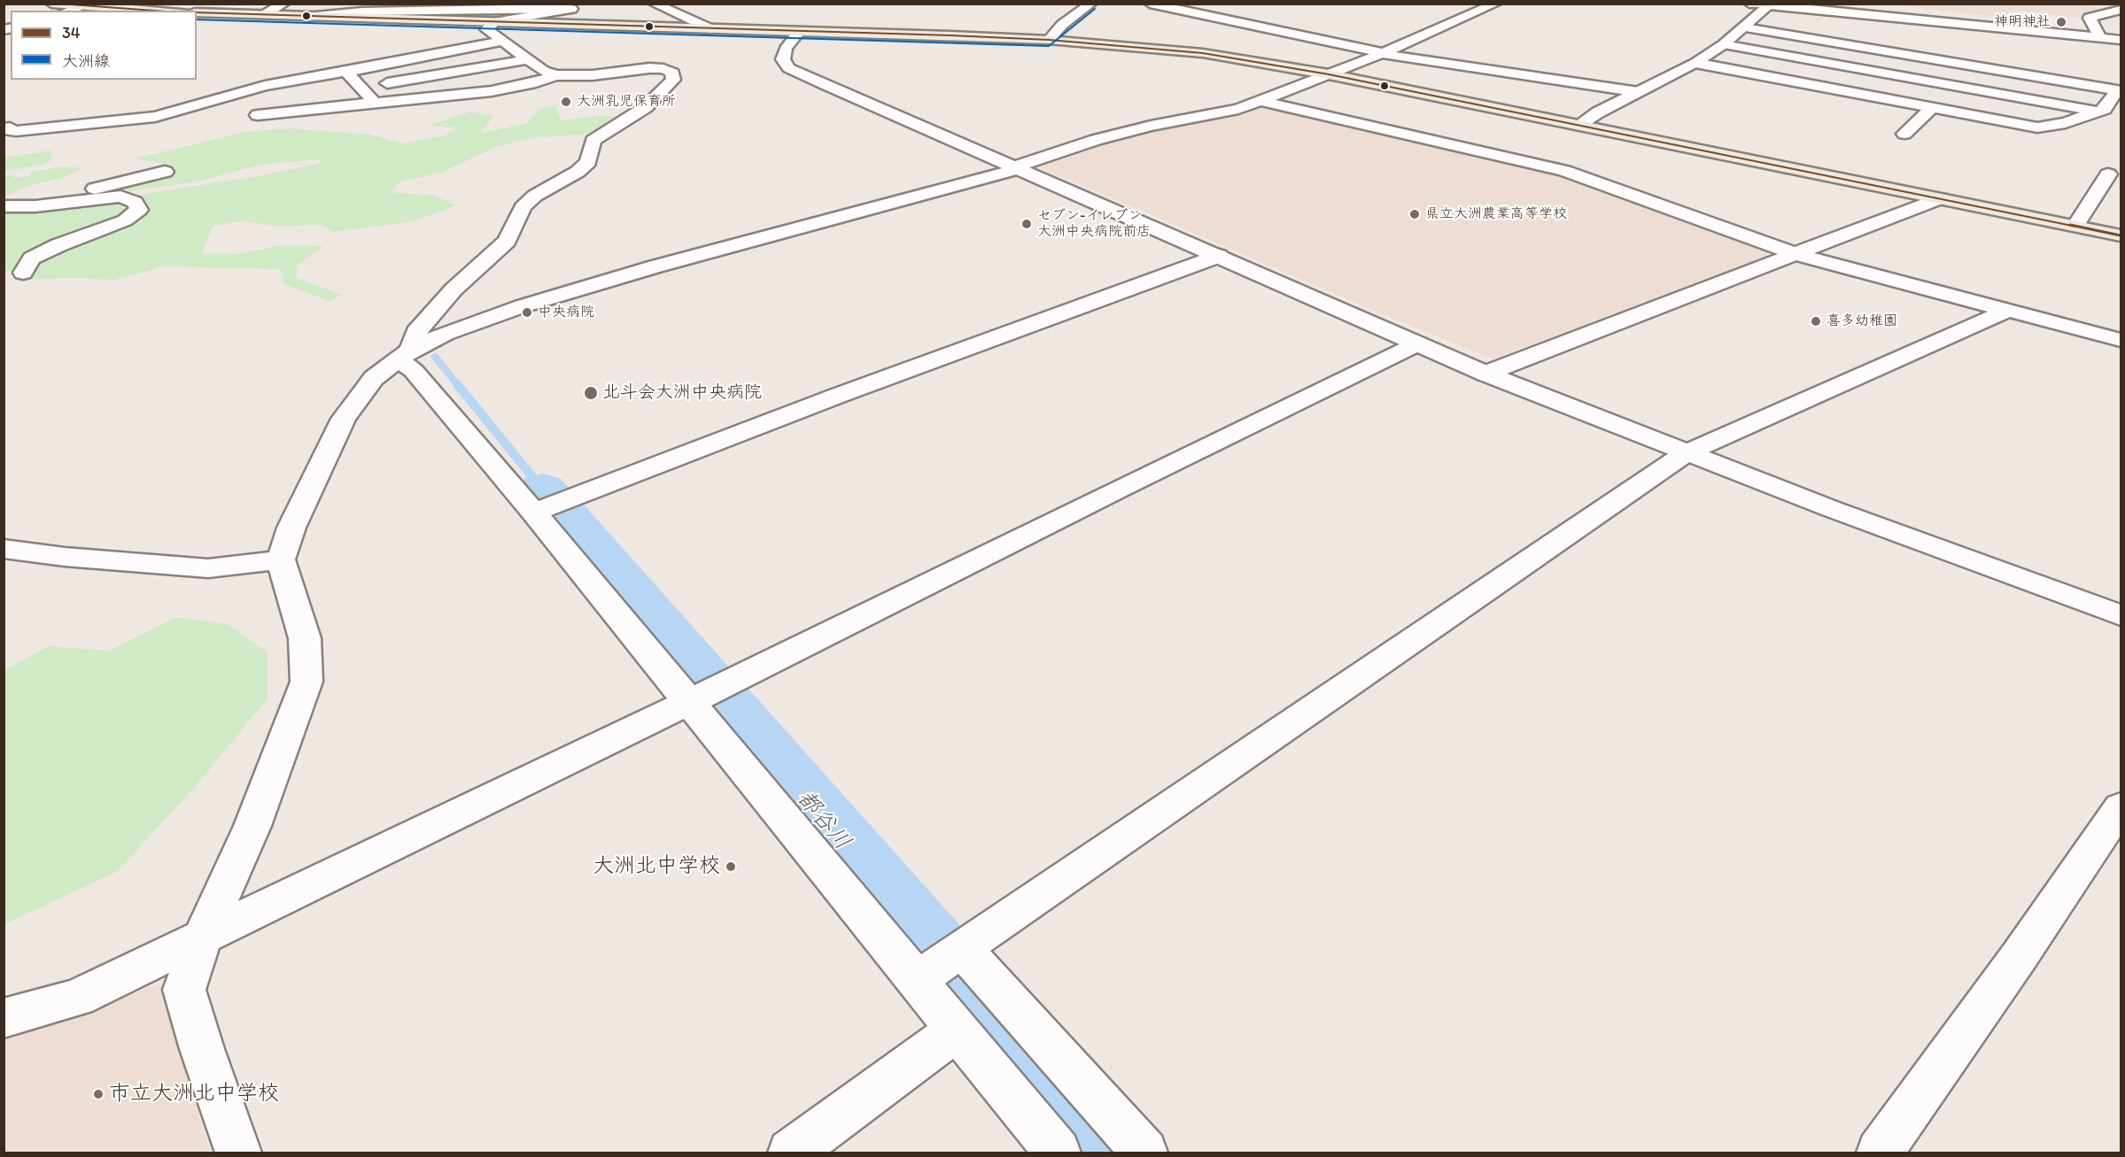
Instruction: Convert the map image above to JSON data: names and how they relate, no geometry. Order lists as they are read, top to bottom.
{
  "water": ["都谷川"],
  "places": [
    "神明神社",
    "大洲乳児保育所",
    "県立大洲農業高等学校",
    "セブン-イレブン 大洲中央病院前店",
    "中央病院",
    "喜多幼稚園",
    "北斗会大洲中央病院",
    "大洲北中学校",
    "市立大洲北中学校"
  ],
  "lines": ["transit line 34", "transit line 大洲線"],
  "legend": ["34", "大洲線"]
}
